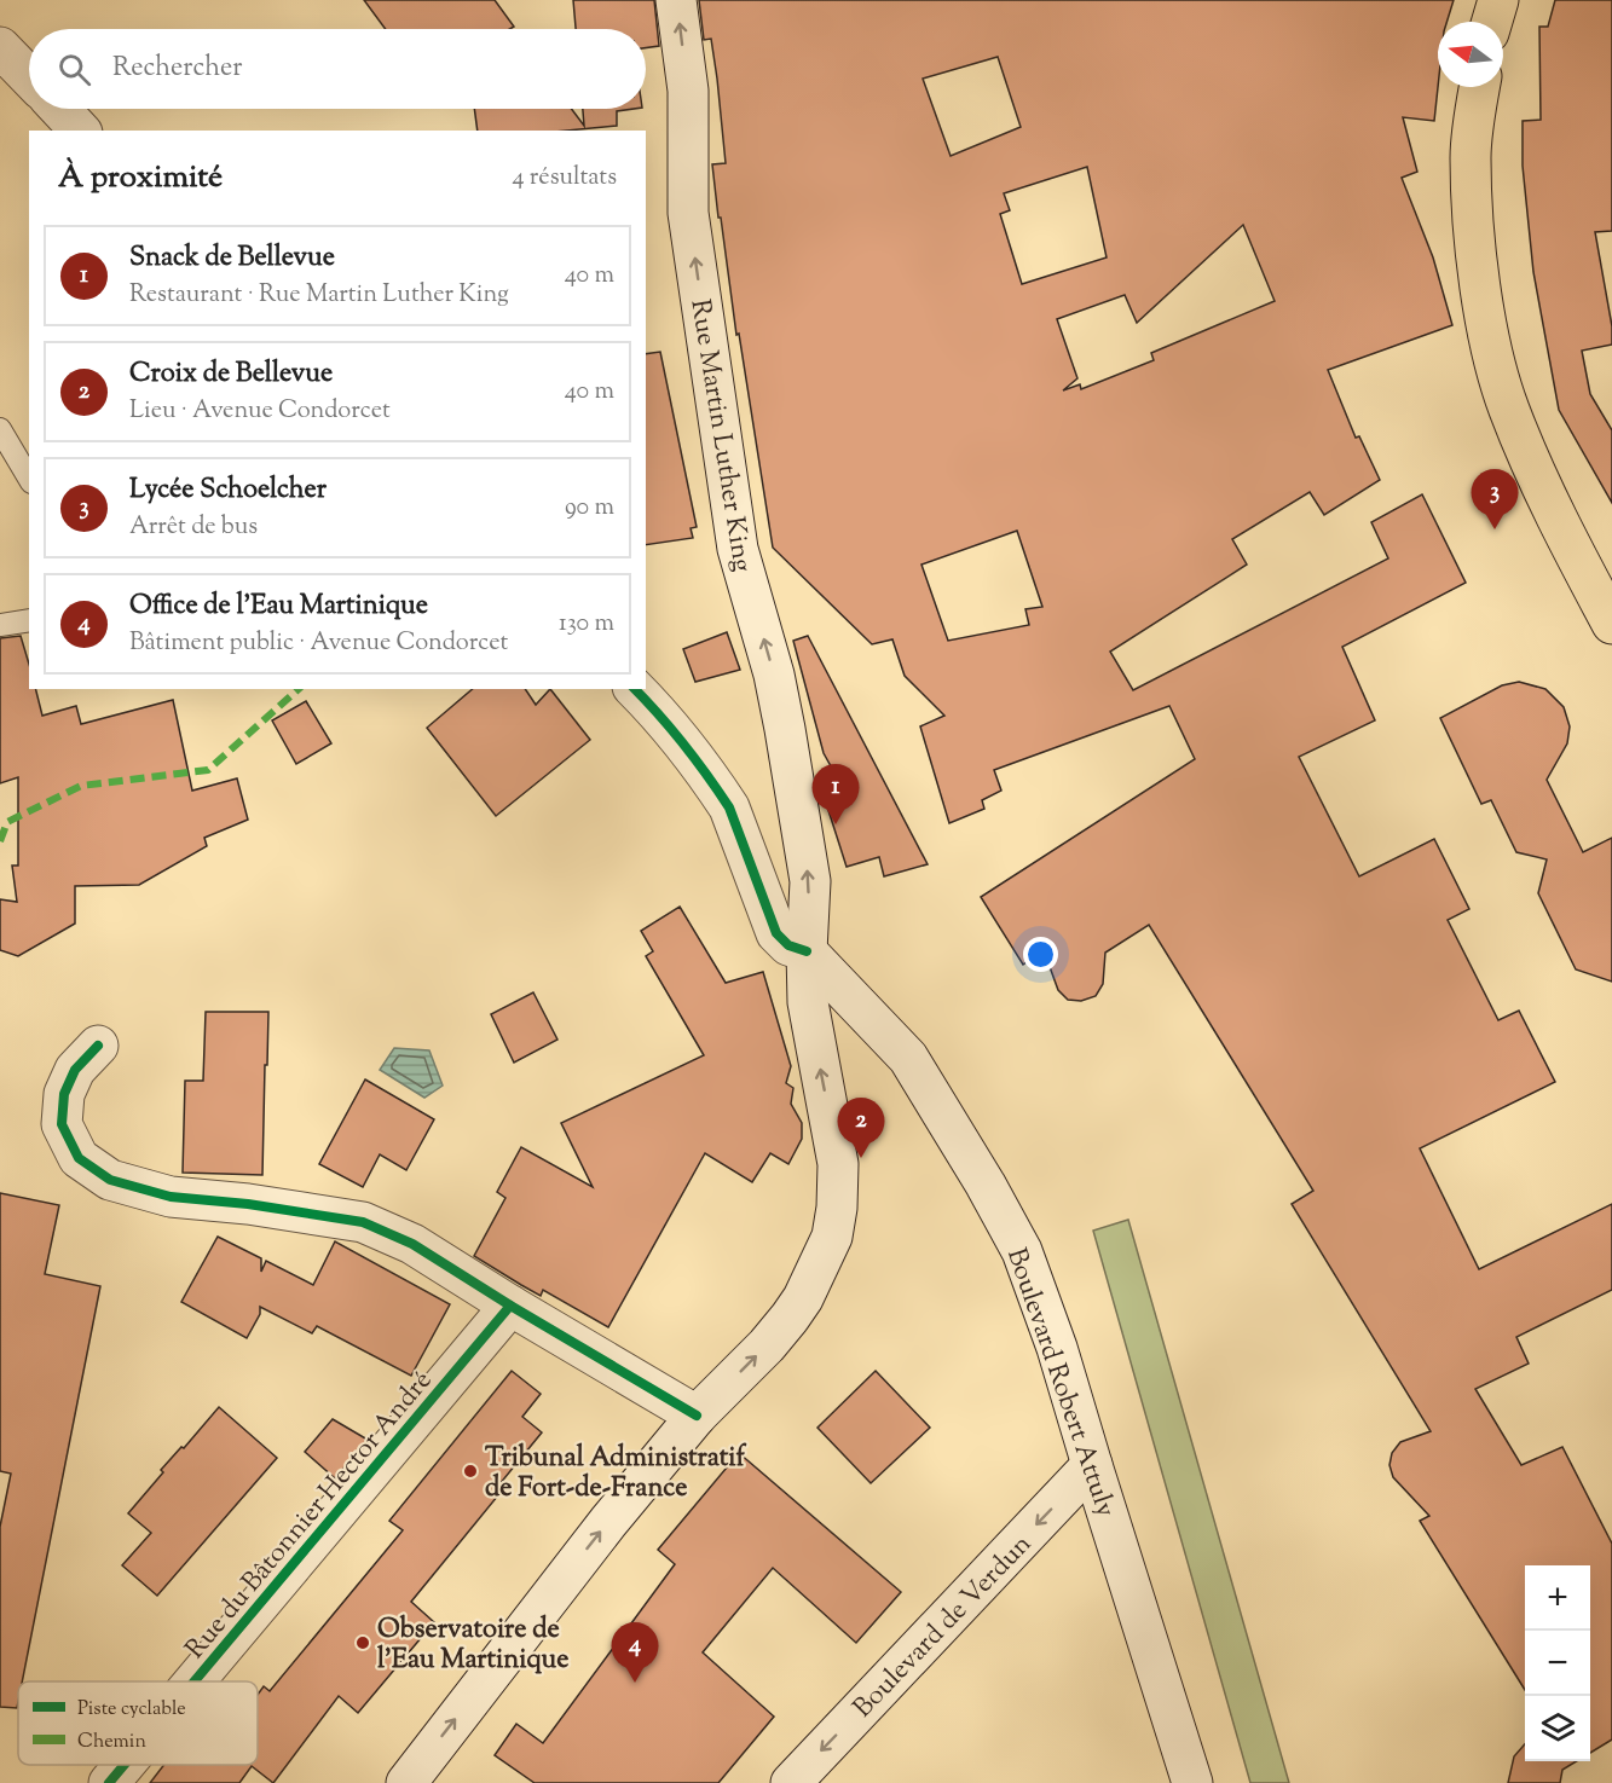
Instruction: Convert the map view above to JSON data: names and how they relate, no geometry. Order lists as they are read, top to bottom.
{
  "streets": {
    "main road": [
      "Rue Martin Luther King",
      "Boulevard Robert Attuly",
      "Rue du Bâtonnier Hector André",
      "Boulevard de Verdun"
    ]
  },
  "crossings": [
    ["Rue Martin Luther King", "Boulevard Robert Attuly"],
    ["Boulevard Robert Attuly", "Boulevard de Verdun"]
  ],
  "one_way": ["Rue Martin Luther King", "Boulevard de Verdun"],
  "places": ["Tribunal Administratif de Fort-de-France", "Observatoire de l'Eau Martinique"],
  "legend": ["Piste cyclable", "Chemin"],
  "north": "left",
  "page": {
    "search": "Rechercher",
    "heading": ["À proximité", "4 résultats"],
    "list": [
      {
        "mark": "1",
        "name": "Snack de Bellevue",
        "note": "Restaurant · Rue Martin Luther King",
        "value": "40 m"
      },
      {
        "mark": "2",
        "name": "Croix de Bellevue",
        "note": "Lieu · Avenue Condorcet",
        "value": "40 m"
      },
      {
        "mark": "3",
        "name": "Lycée Schoelcher",
        "note": "Arrêt de bus",
        "value": "90 m"
      },
      {
        "mark": "4",
        "name": "Office de l'Eau Martinique",
        "note": "Bâtiment public · Avenue Condorcet",
        "value": "130 m"
      }
    ],
    "pins": [
      "3",
      "1",
      "2",
      "4"
    ],
    "map_buttons": ["+", "−"]
  }
}
